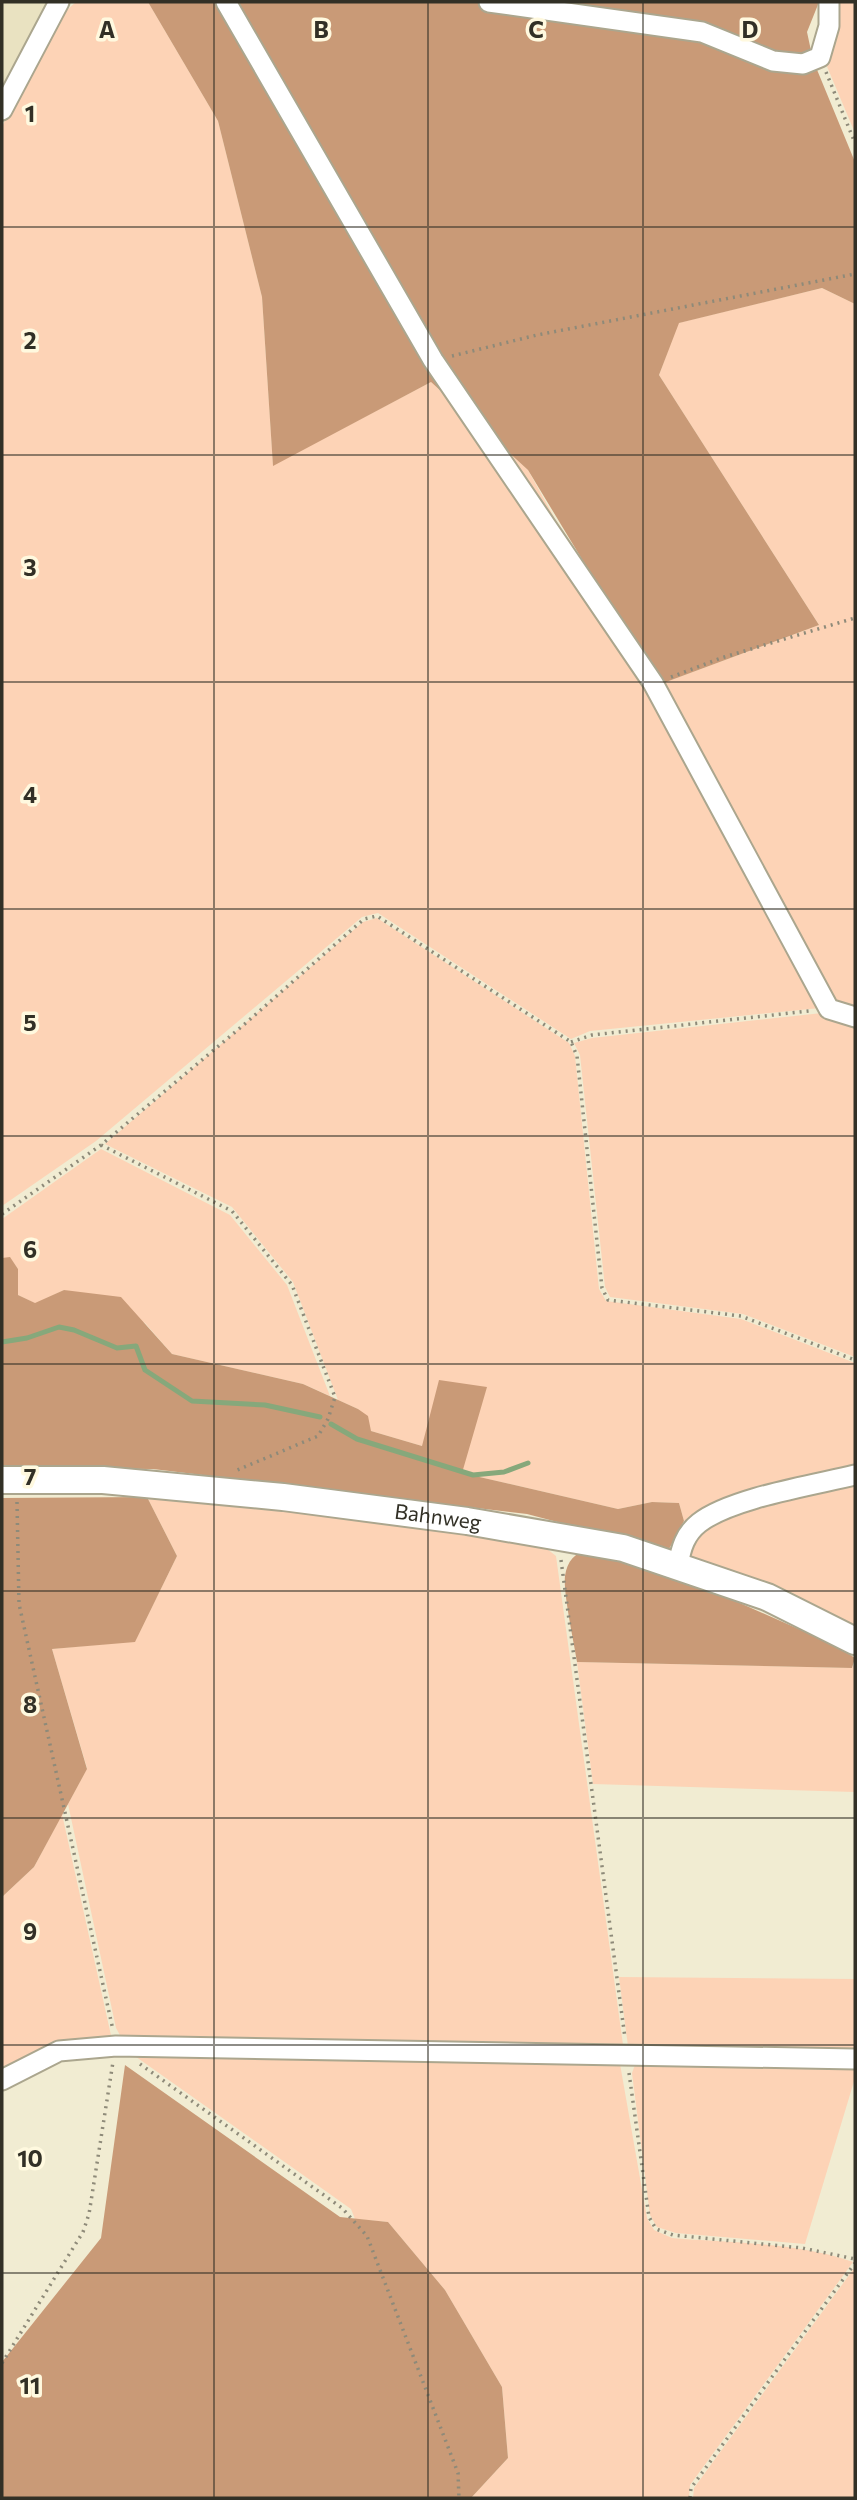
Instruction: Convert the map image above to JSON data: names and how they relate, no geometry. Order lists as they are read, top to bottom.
{
  "streets": {
    "main road": ["Bahnweg"]
  },
  "grid": {
    "columns": [
      "A",
      "B",
      "C",
      "D"
    ],
    "rows": [
      "1",
      "2",
      "3",
      "4",
      "5",
      "6",
      "7",
      "8",
      "9",
      "10",
      "11"
    ]
  }
}
